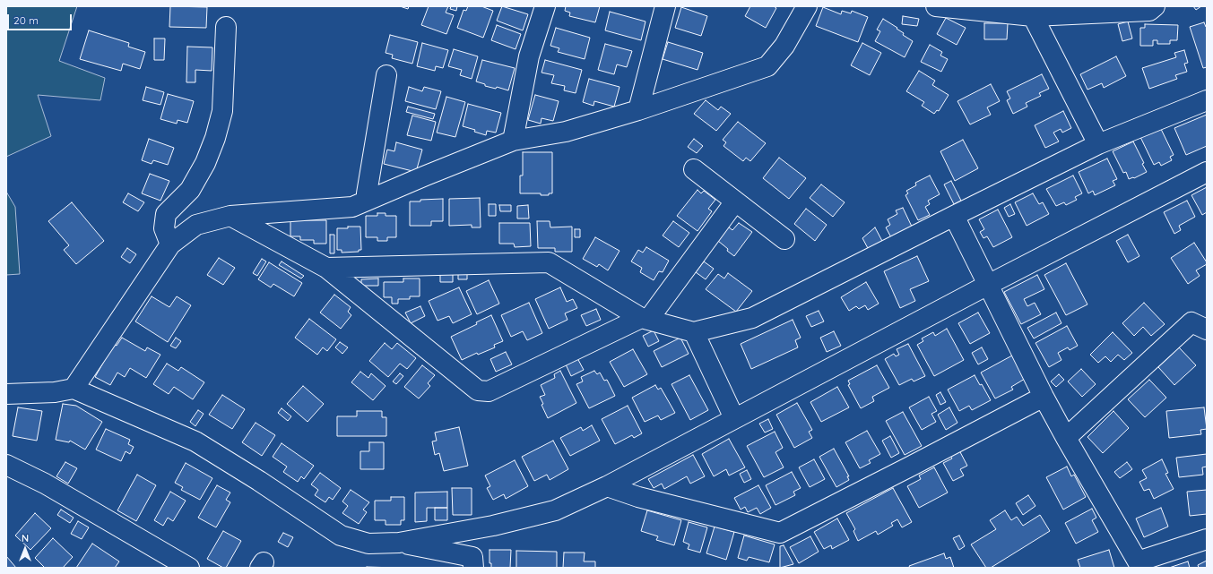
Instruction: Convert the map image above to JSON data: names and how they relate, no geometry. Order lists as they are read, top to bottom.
{
  "scale_bar": "20 m",
  "north": "top"
}
